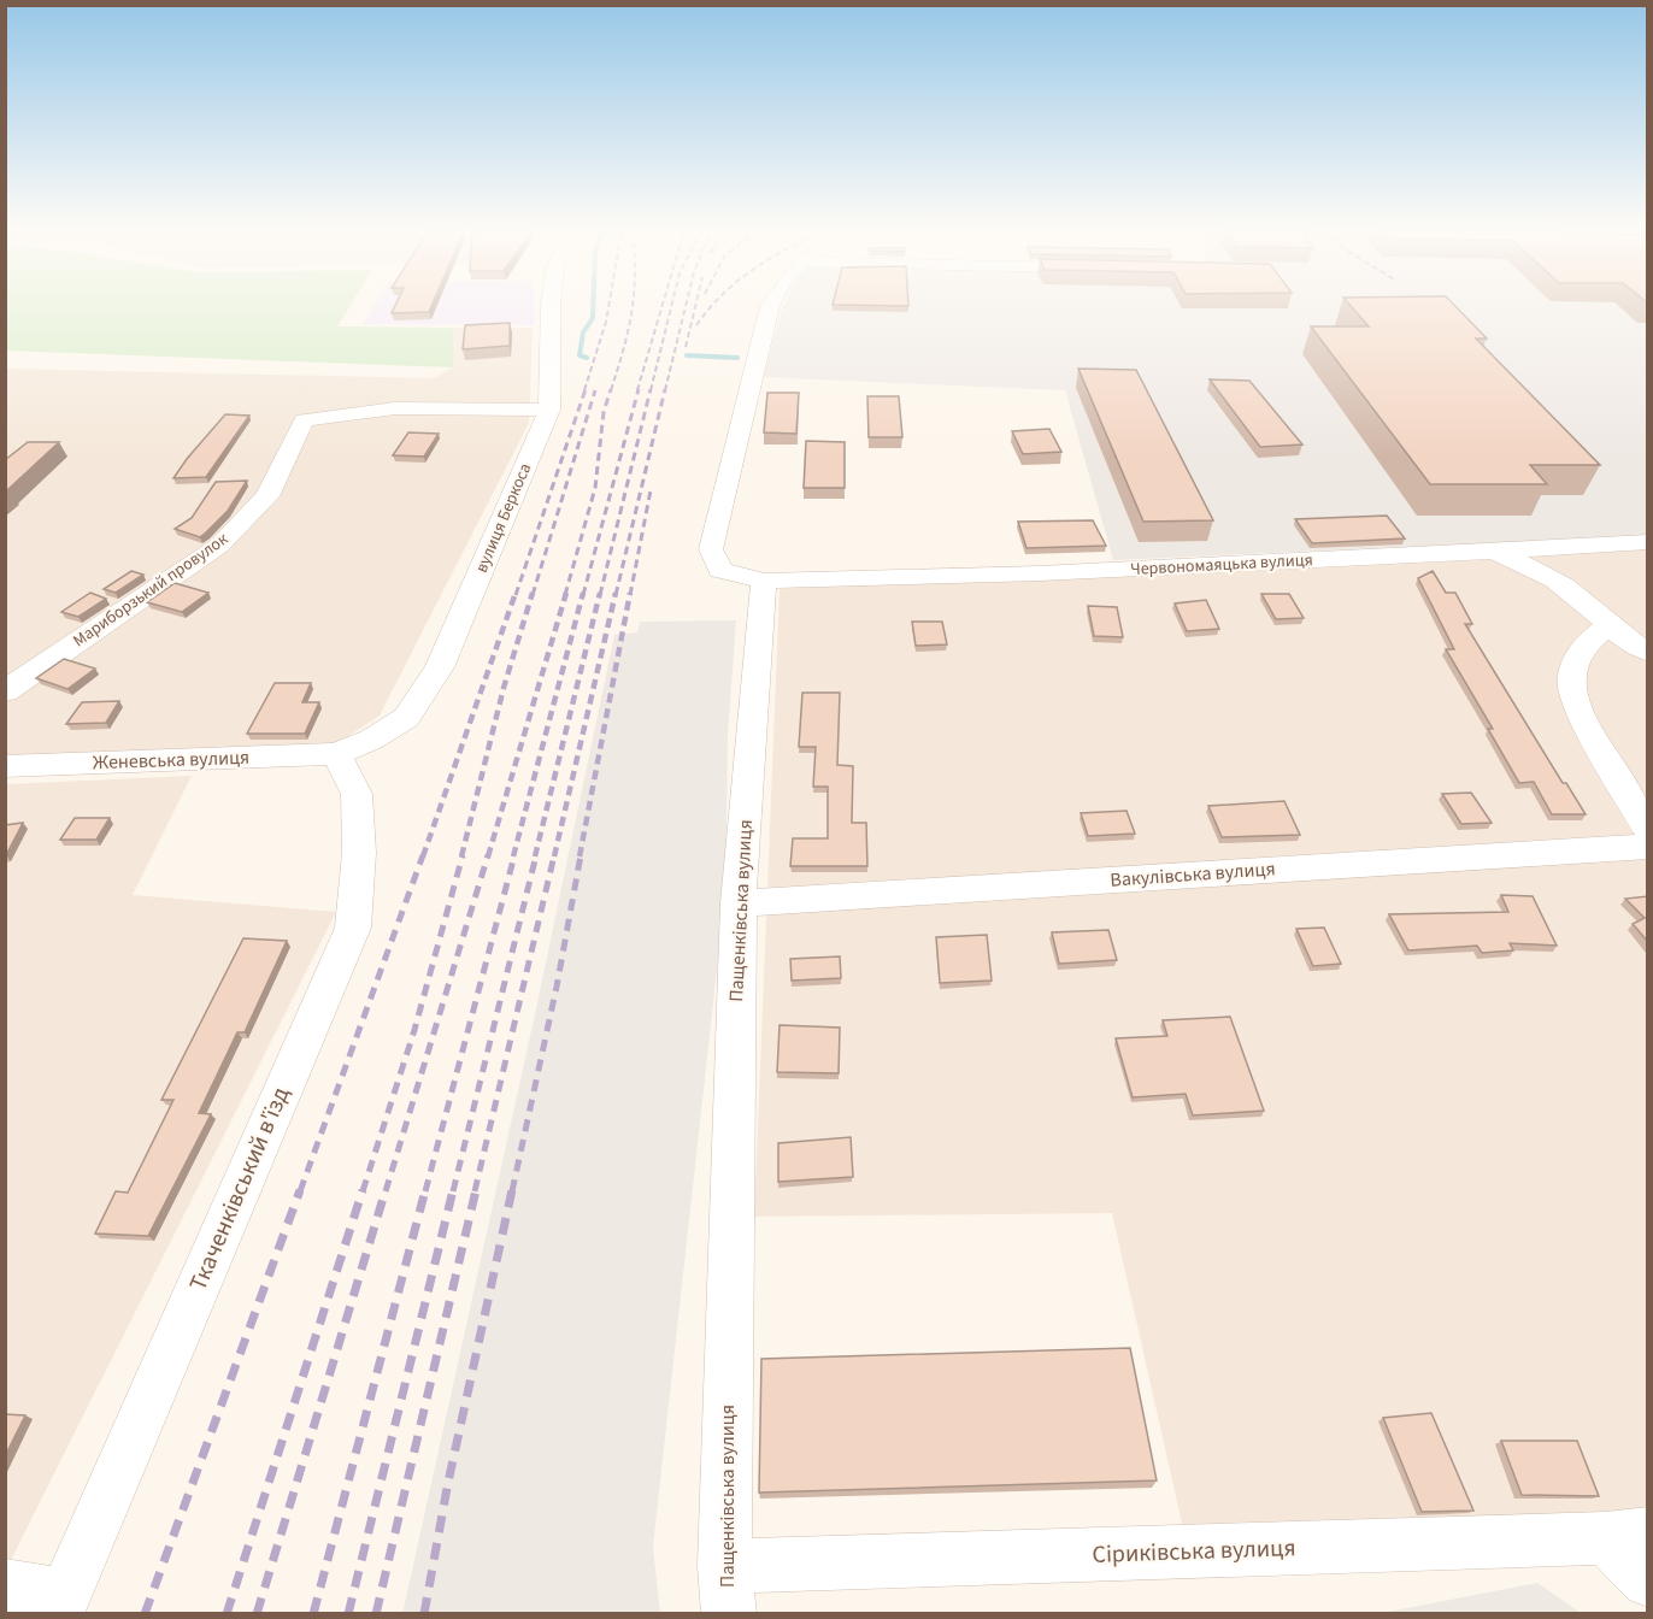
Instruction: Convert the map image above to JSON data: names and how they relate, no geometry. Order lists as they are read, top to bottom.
{
  "streets": {
    "street": [
      "вулиця Беркоса",
      "Червономаяцька вулиця",
      "Мариборзький провулок",
      "Женевська вулиця",
      "Вакулівська вулиця",
      "Пащенківська вулиця",
      "Ткаченківський в'їзд",
      "Сіриківська вулиця"
    ]
  },
  "crossings": [
    ["вулиця Беркоса", "Мариборзький провулок"],
    ["вулиця Беркоса", "Женевська вулиця"],
    ["вулиця Беркоса", "Ткаченківський в'їзд"],
    ["Червономаяцька вулиця", "Пащенківська вулиця"],
    ["Женевська вулиця", "Ткаченківський в'їзд"],
    ["Вакулівська вулиця", "Пащенківська вулиця"],
    ["Пащенківська вулиця", "Сіриківська вулиця"]
  ]
}
